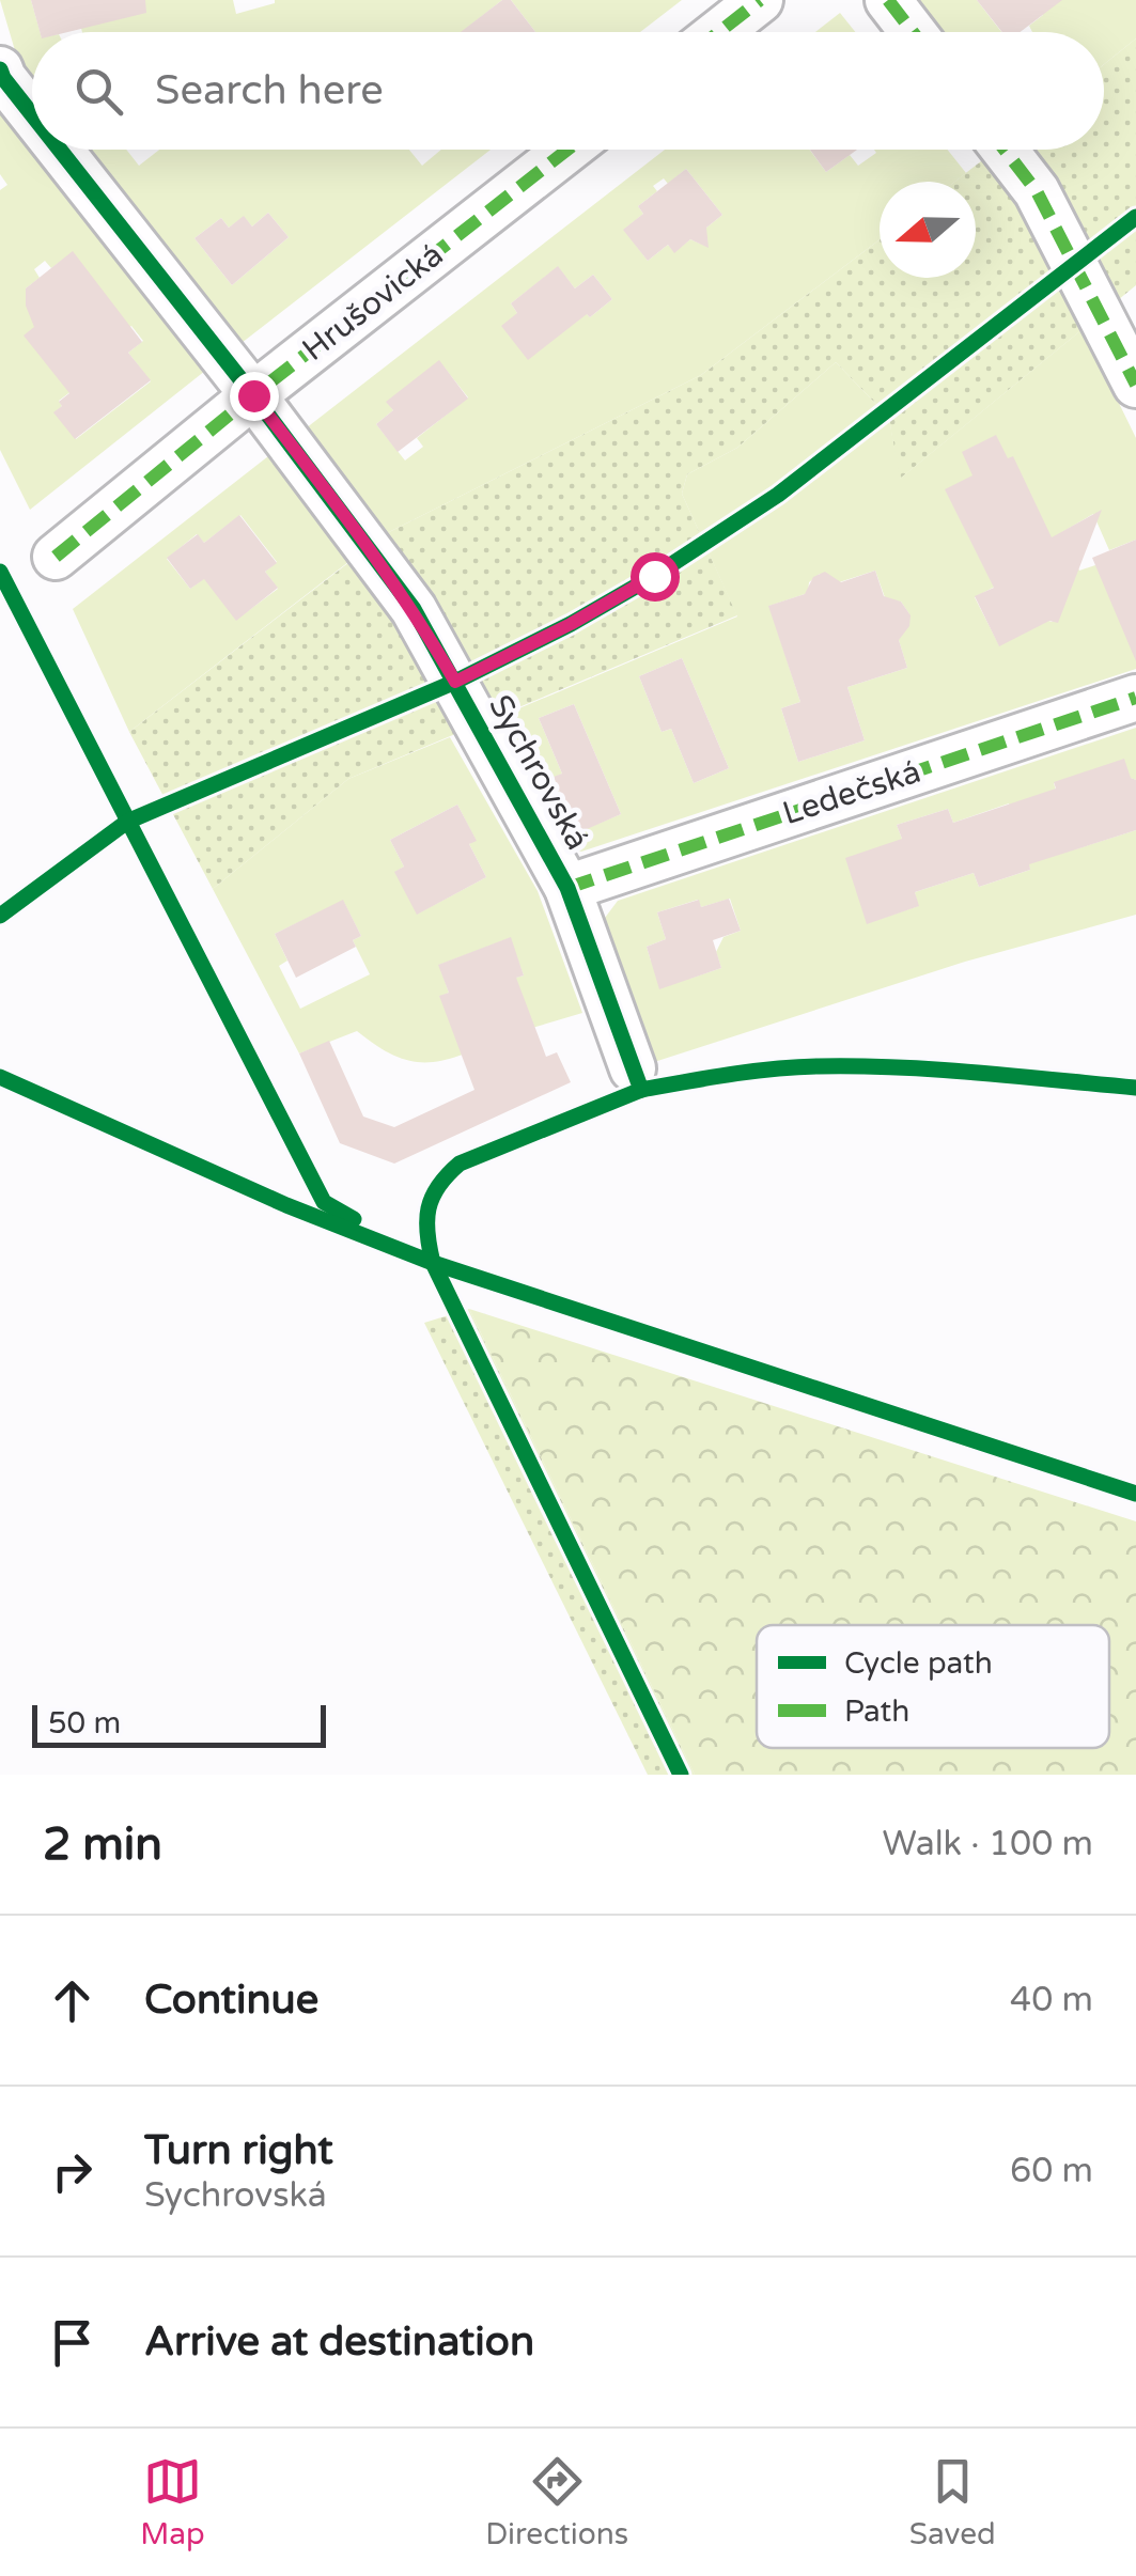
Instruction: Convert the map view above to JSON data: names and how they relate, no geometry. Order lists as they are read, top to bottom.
{
  "streets": {
    "street": ["Hrušovická", "Sychrovská", "Ledečská"]
  },
  "crossings": [
    ["Hrušovická", "Sychrovská"],
    ["Sychrovská", "Ledečská"]
  ],
  "legend": ["Cycle path", "Path"],
  "scale_bar": "50 m",
  "north": "left",
  "page": {
    "search": "Search here",
    "scale": "50 m",
    "heading": ["2 min", "Walk · 100 m"],
    "list": [
      ["Continue", "40 m"],
      ["Turn right", "Sychrovská", "60 m"],
      "Arrive at destination"
    ],
    "nav": ["Map", "Directions", "Saved"]
  }
}
